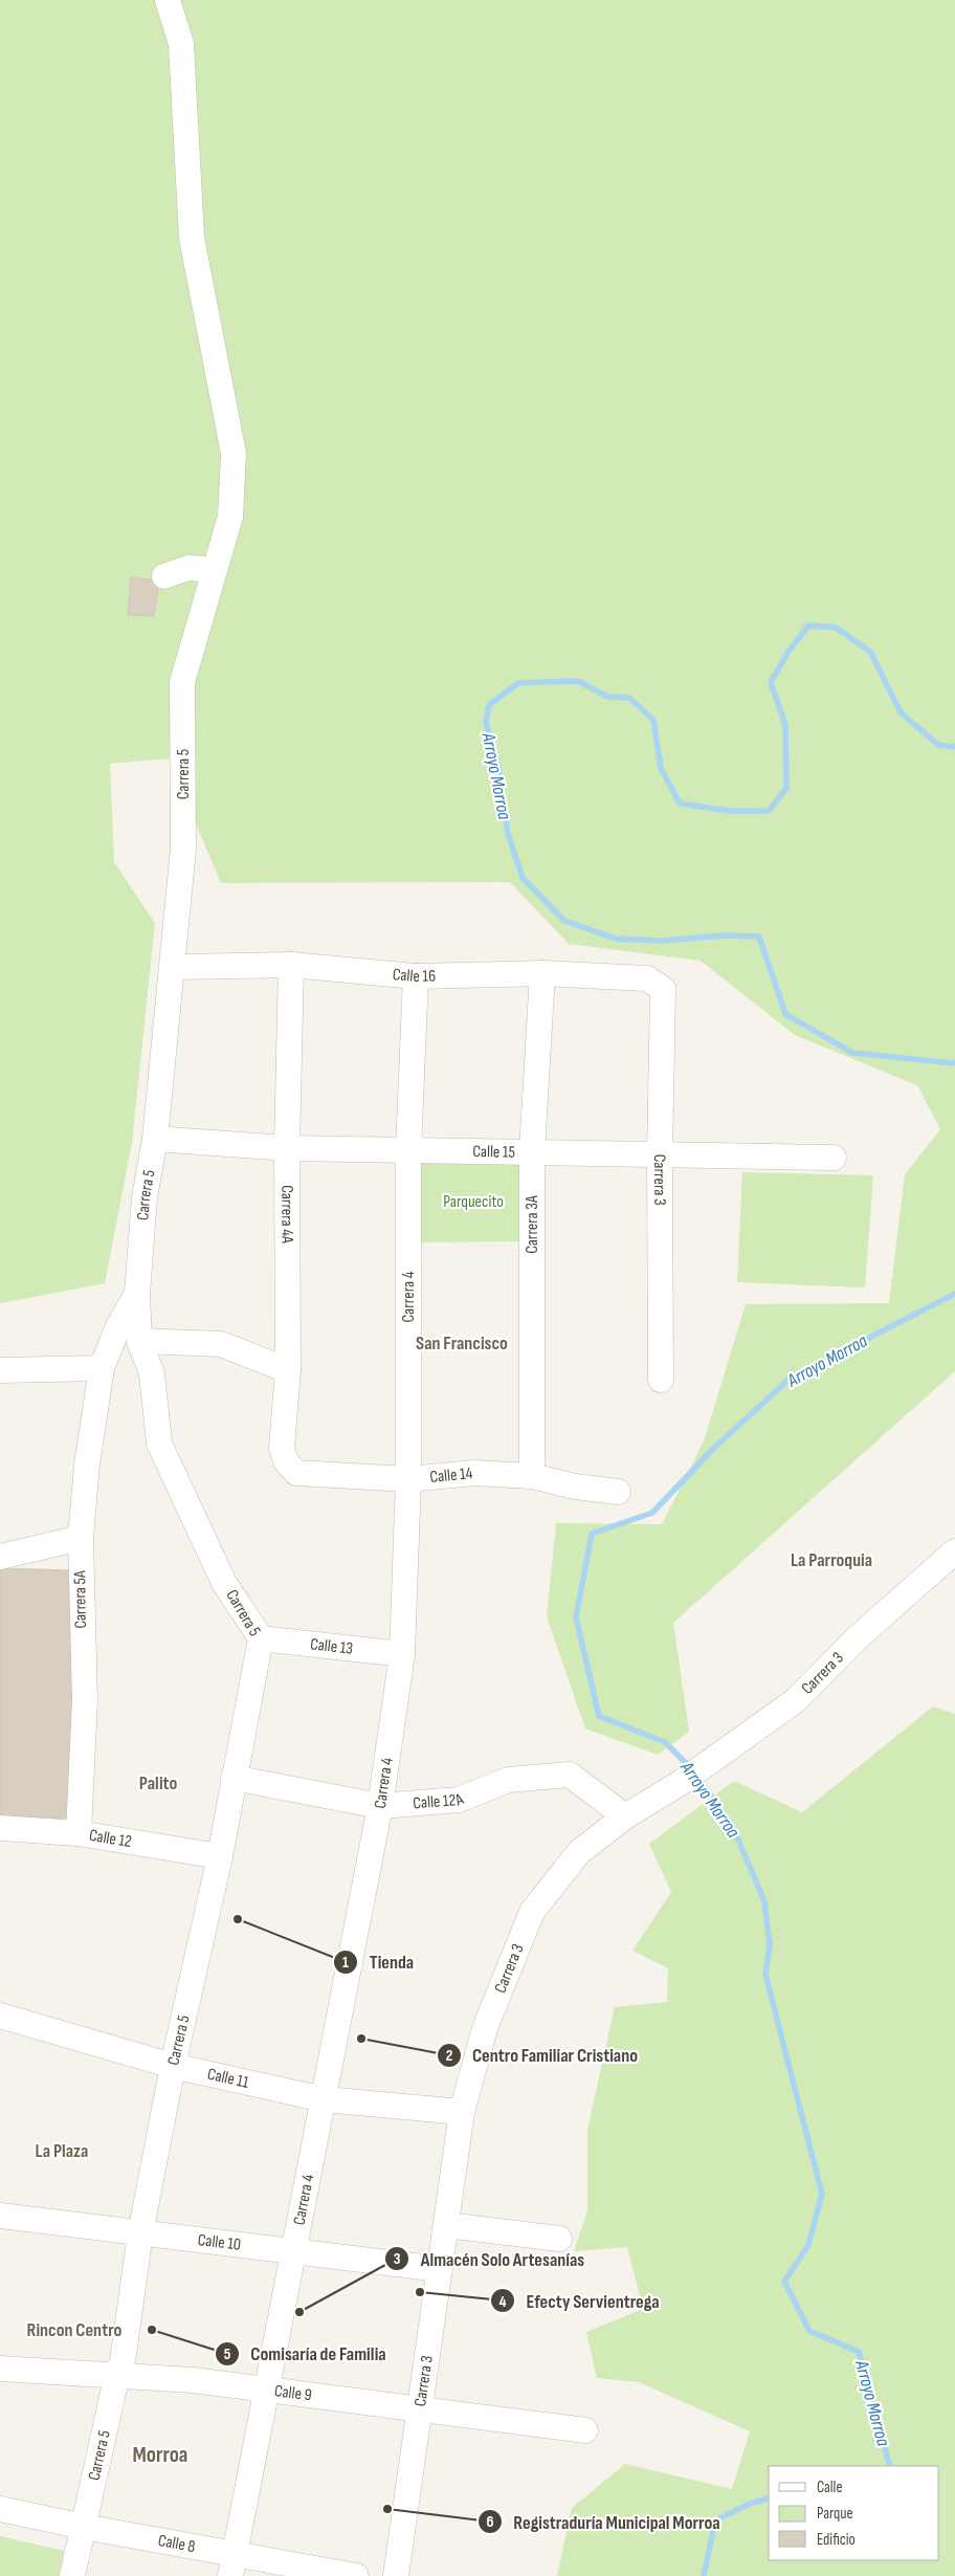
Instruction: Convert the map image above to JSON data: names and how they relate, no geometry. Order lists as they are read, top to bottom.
{
  "streets": {
    "street": [
      "Carrera 5",
      "Calle 16",
      "Calle 15",
      "Carrera 3",
      "Carrera 4A",
      "Carrera 3A",
      "Carrera 4",
      "Calle 14",
      "Carrera 5A",
      "Calle 13",
      "Calle 12A",
      "Calle 12",
      "Calle 11",
      "Calle 10",
      "Calle 9",
      "Calle 8"
    ]
  },
  "crossings": [
    ["Carrera 5", "Calle 16"],
    ["Carrera 5", "Calle 15"],
    ["Carrera 5", "Carrera 5A"],
    ["Carrera 5", "Calle 13"],
    ["Carrera 5", "Calle 12A"],
    ["Carrera 5", "Calle 12"],
    ["Carrera 5", "Calle 11"],
    ["Carrera 5", "Calle 10"],
    ["Carrera 5", "Calle 9"],
    ["Carrera 5", "Calle 8"],
    ["Calle 16", "Carrera 3"],
    ["Calle 16", "Carrera 4A"],
    ["Calle 16", "Carrera 3A"],
    ["Calle 16", "Carrera 4"],
    ["Calle 15", "Carrera 3"],
    ["Calle 15", "Carrera 4A"],
    ["Calle 15", "Carrera 3A"],
    ["Calle 15", "Carrera 4"],
    ["Carrera 3", "Calle 12A"],
    ["Carrera 3", "Calle 11"],
    ["Carrera 3", "Calle 10"],
    ["Carrera 3", "Calle 9"],
    ["Carrera 4A", "Calle 14"],
    ["Carrera 3A", "Calle 14"],
    ["Carrera 4", "Calle 14"],
    ["Carrera 4", "Calle 13"],
    ["Carrera 4", "Calle 12A"],
    ["Carrera 4", "Calle 11"],
    ["Carrera 4", "Calle 10"],
    ["Carrera 4", "Calle 9"],
    ["Carrera 4", "Calle 8"],
    ["Carrera 5A", "Calle 12"]
  ],
  "districts": [
    "San Francisco",
    "La Parroquia",
    "Palito",
    "La Plaza",
    "Rincon Centro",
    "Morroa"
  ],
  "water": ["Arroyo Morroa"],
  "parks": ["Parquecito"],
  "places": [
    "Tienda",
    "Centro Familiar Cristiano",
    "Efecty Servientrega",
    "Almacén Solo Artesanías",
    "Comisaría de Familia",
    "Registraduría Municipal Morroa"
  ],
  "legend": ["Calle", "Parque", "Edificio"]
}
